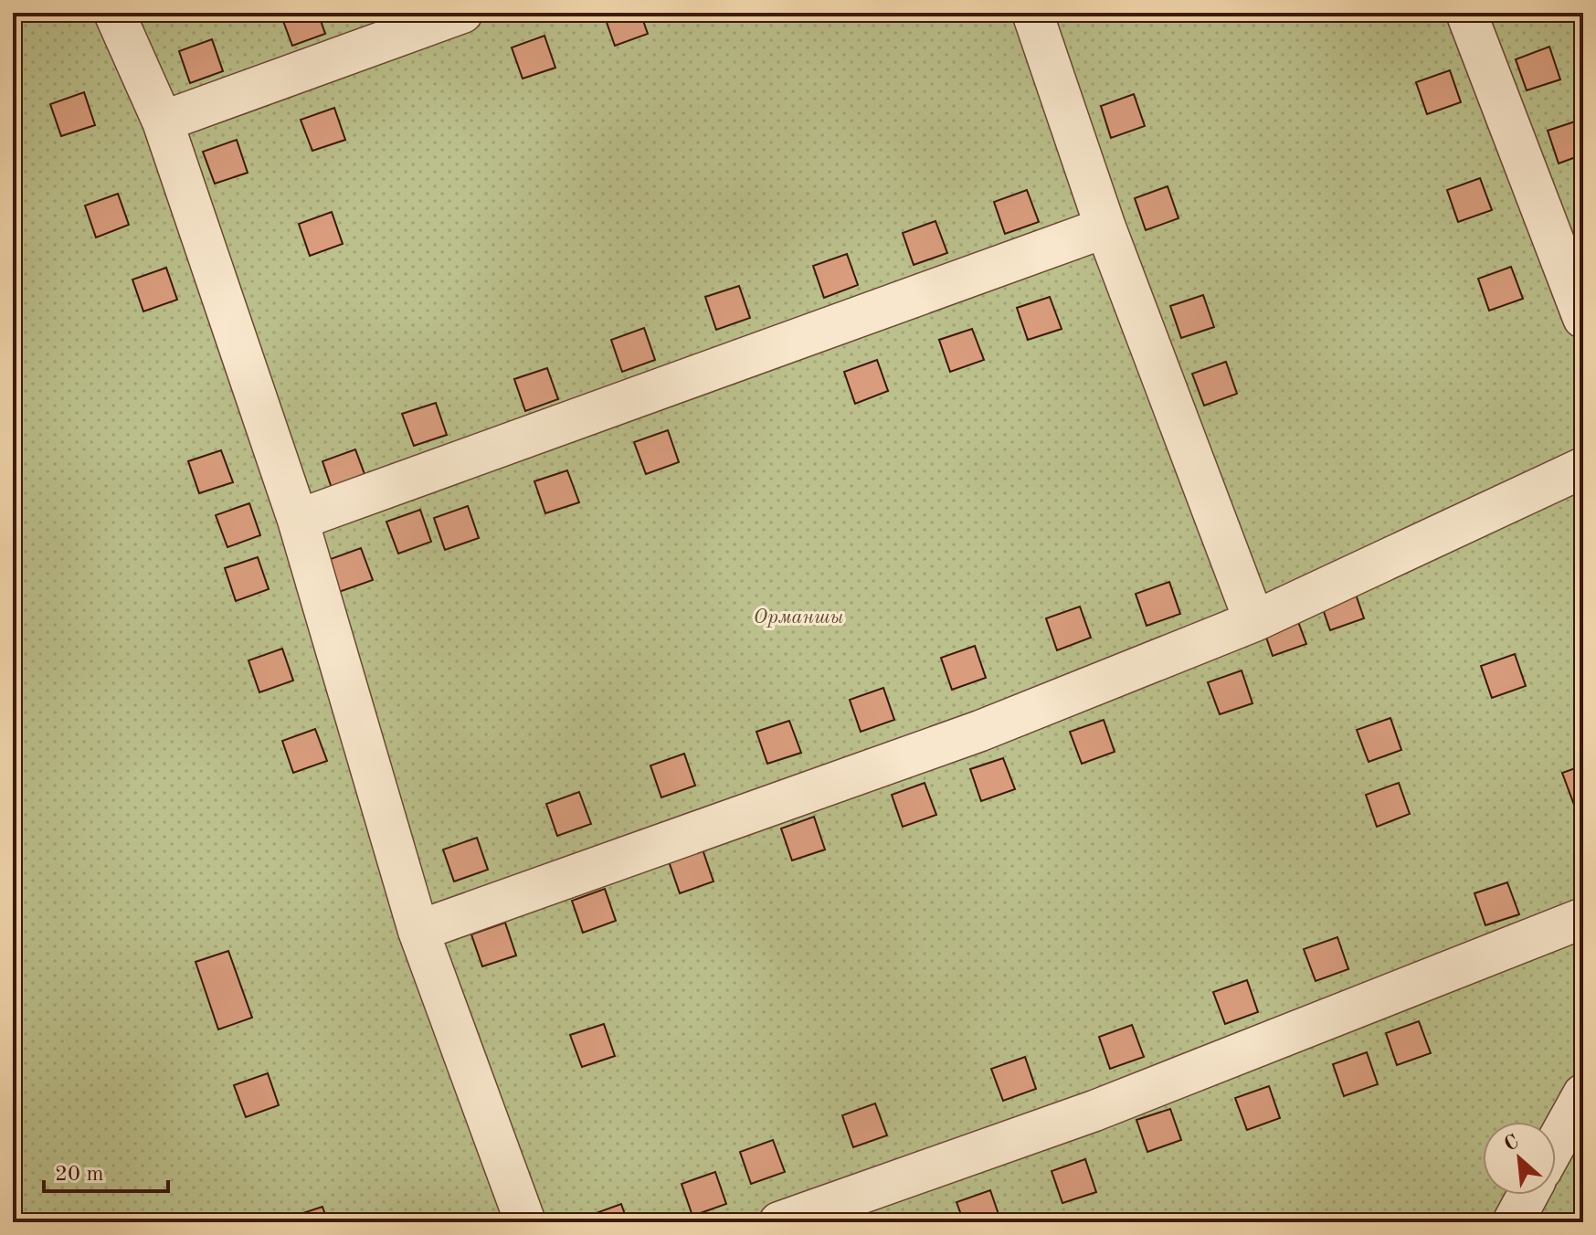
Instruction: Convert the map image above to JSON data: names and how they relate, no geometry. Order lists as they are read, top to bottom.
{
  "parks": ["Орманшы"],
  "scale_bar": "20 m",
  "north": "top left"
}
